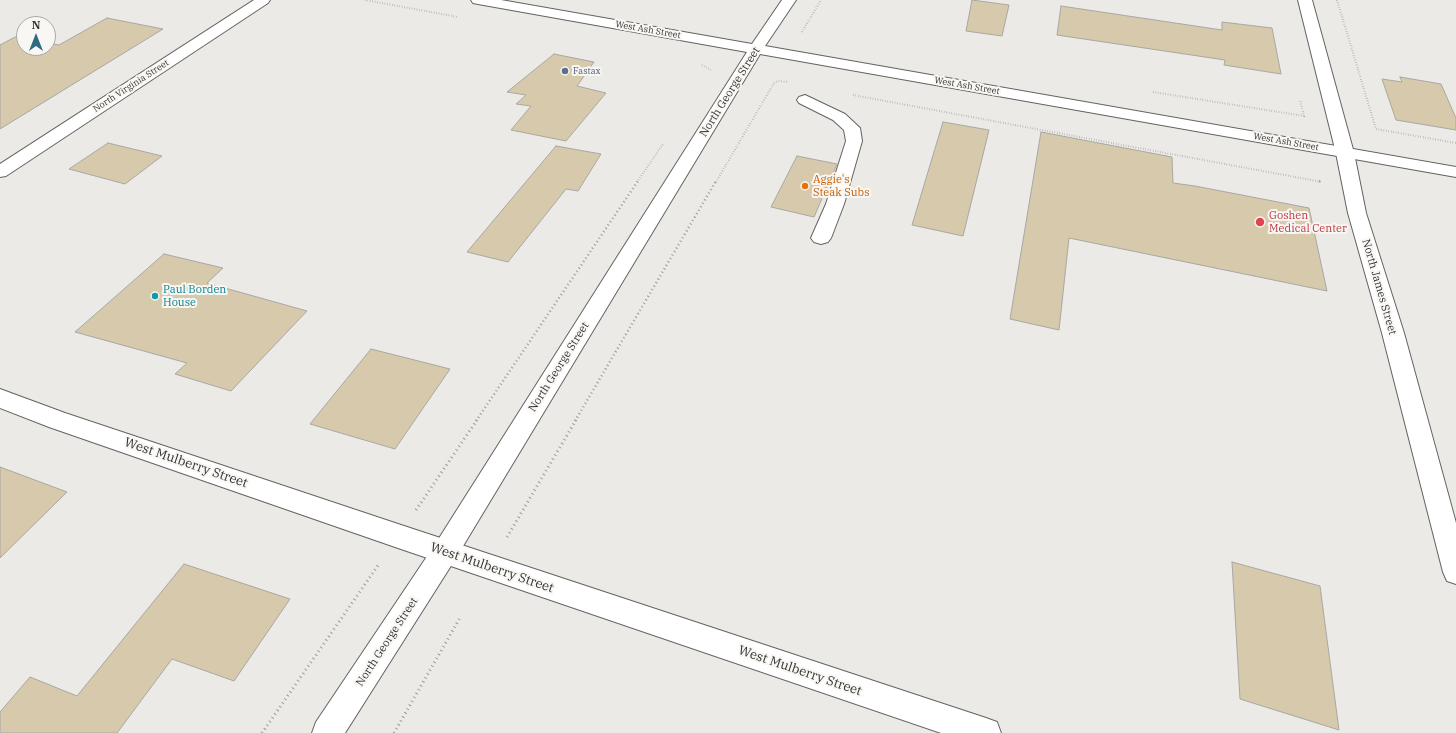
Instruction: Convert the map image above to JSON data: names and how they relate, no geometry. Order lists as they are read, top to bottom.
{
  "streets": {
    "main road": [
      "West Ash Street",
      "North Virginia Street",
      "North George Street",
      "North James Street",
      "West Mulberry Street"
    ]
  },
  "crossings": [
    ["West Ash Street", "North George Street"],
    ["West Ash Street", "North James Street"],
    ["North George Street", "West Mulberry Street"]
  ],
  "places": [
    "Fastax",
    "Aggie's Steak Subs",
    "Goshen Medical Center",
    "Paul Borden House"
  ],
  "north": "top"
}
